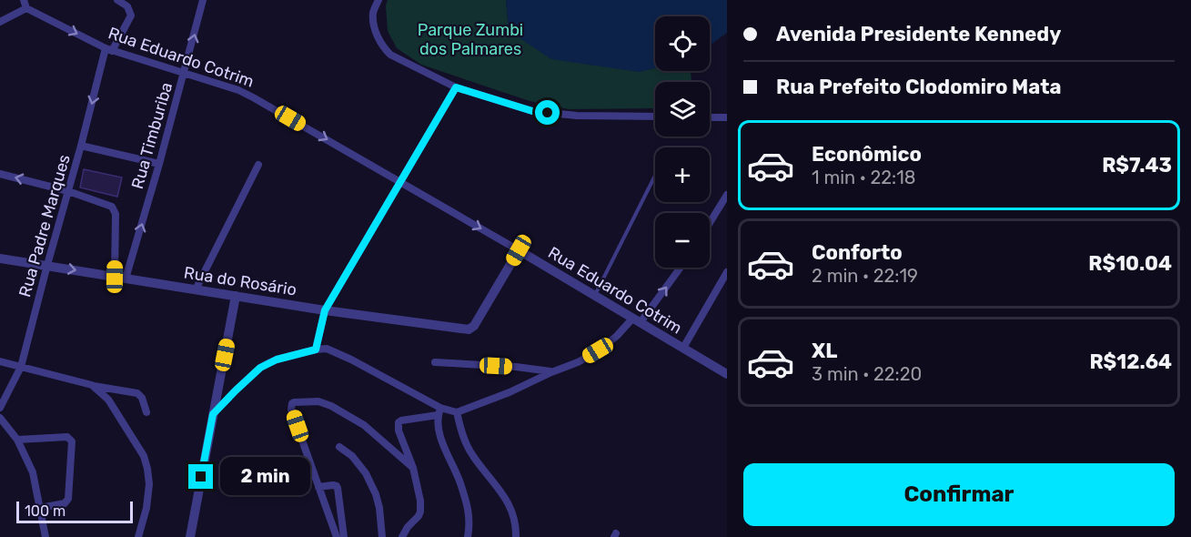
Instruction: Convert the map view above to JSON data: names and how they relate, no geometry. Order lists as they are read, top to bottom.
{
  "streets": {
    "street": [
      "Rua Eduardo Cotrim",
      "Rua Timburiba",
      "Rua Padre Marques",
      "Rua do Rosário"
    ]
  },
  "crossings": [
    ["Rua Eduardo Cotrim", "Rua Timburiba"],
    ["Rua Eduardo Cotrim", "Rua Padre Marques"],
    ["Rua Eduardo Cotrim", "Rua do Rosário"],
    ["Rua Timburiba", "Rua do Rosário"],
    ["Rua Padre Marques", "Rua do Rosário"]
  ],
  "one_way": ["Rua Eduardo Cotrim", "Rua Timburiba"],
  "parks": ["Parque Zumbi dos Palmares"],
  "scale_bar": "100 m",
  "page": {
    "banner": ["Avenida Presidente Kennedy", "Rua Prefeito Clodomiro Mata"],
    "map_buttons": ["+", "−"],
    "list": [
      {
        "name": "Econômico",
        "note": "1 min · 22:18",
        "value": "R$7.43"
      },
      {
        "name": "Conforto",
        "note": "2 min · 22:19",
        "value": "R$10.04"
      },
      {
        "name": "XL",
        "note": "3 min · 22:20",
        "value": "R$12.64"
      }
    ],
    "buttons": "Confirmar",
    "bubble": "2 min",
    "scale": "100 m"
  }
}
